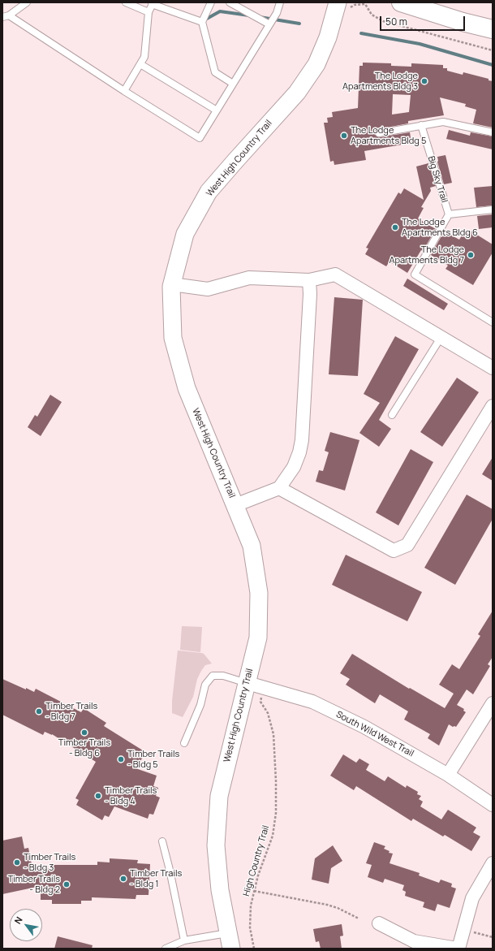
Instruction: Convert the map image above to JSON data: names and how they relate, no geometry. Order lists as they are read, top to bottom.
{
  "streets": {
    "street": ["West High Country Trail", "South Wild West Trail"],
    "lane": ["Big Sky Trail"],
    "path": ["High Country Trail"]
  },
  "crossings": [
    ["West High Country Trail", "South Wild West Trail"]
  ],
  "places": [
    "The Lodge Apartments Bldg 3",
    "The Lodge Apartments Bldg 5",
    "The Lodge Apartments Bldg 6",
    "The Lodge Apartments Bldg 7",
    "Timber Trails - Bldg 7",
    "Timber Trails - Bldg 6",
    "Timber Trails - Bldg 5",
    "Timber Trails - Bldg 4",
    "Timber Trails - Bldg 3",
    "Timber Trails - Bldg 1",
    "Timber Trails - Bldg 2"
  ],
  "scale_bar": "50 m",
  "north": "top left"
}
